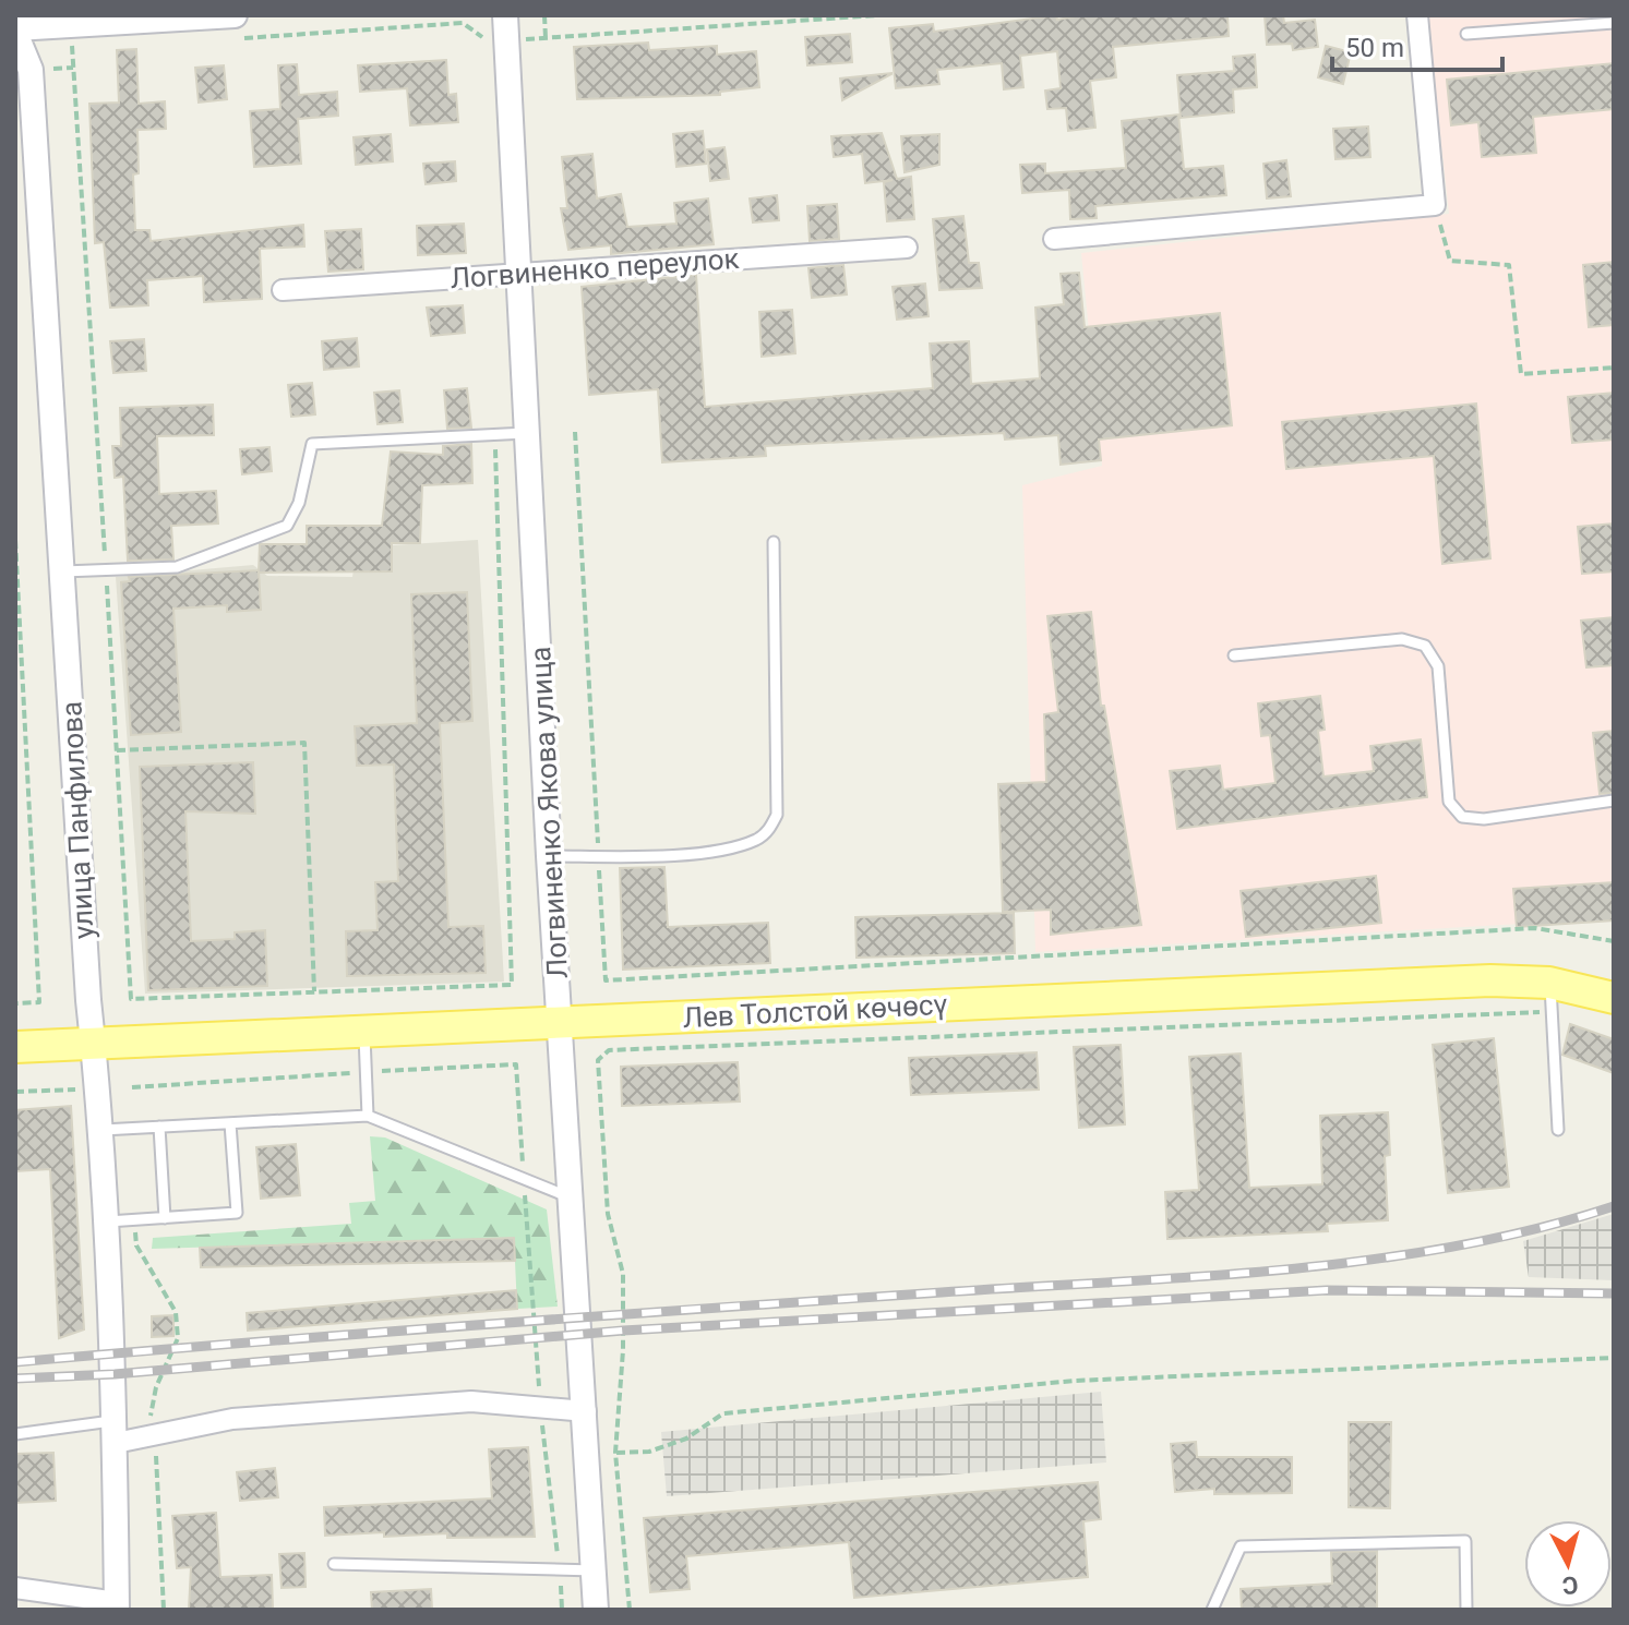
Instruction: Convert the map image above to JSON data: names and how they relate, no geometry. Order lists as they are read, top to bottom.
{
  "streets": {
    "main road": ["Лев Толстой көчөсү"],
    "street": ["Логвиненко переулок", "Логвиненко Якова улица", "улица Панфилова"]
  },
  "crossings": [
    ["Логвиненко переулок", "Логвиненко Якова улица"],
    ["Логвиненко Якова улица", "Лев Толстой көчөсү"],
    ["улица Панфилова", "Лев Толстой көчөсү"]
  ],
  "scale_bar": "50 m",
  "north": "bottom"
}
